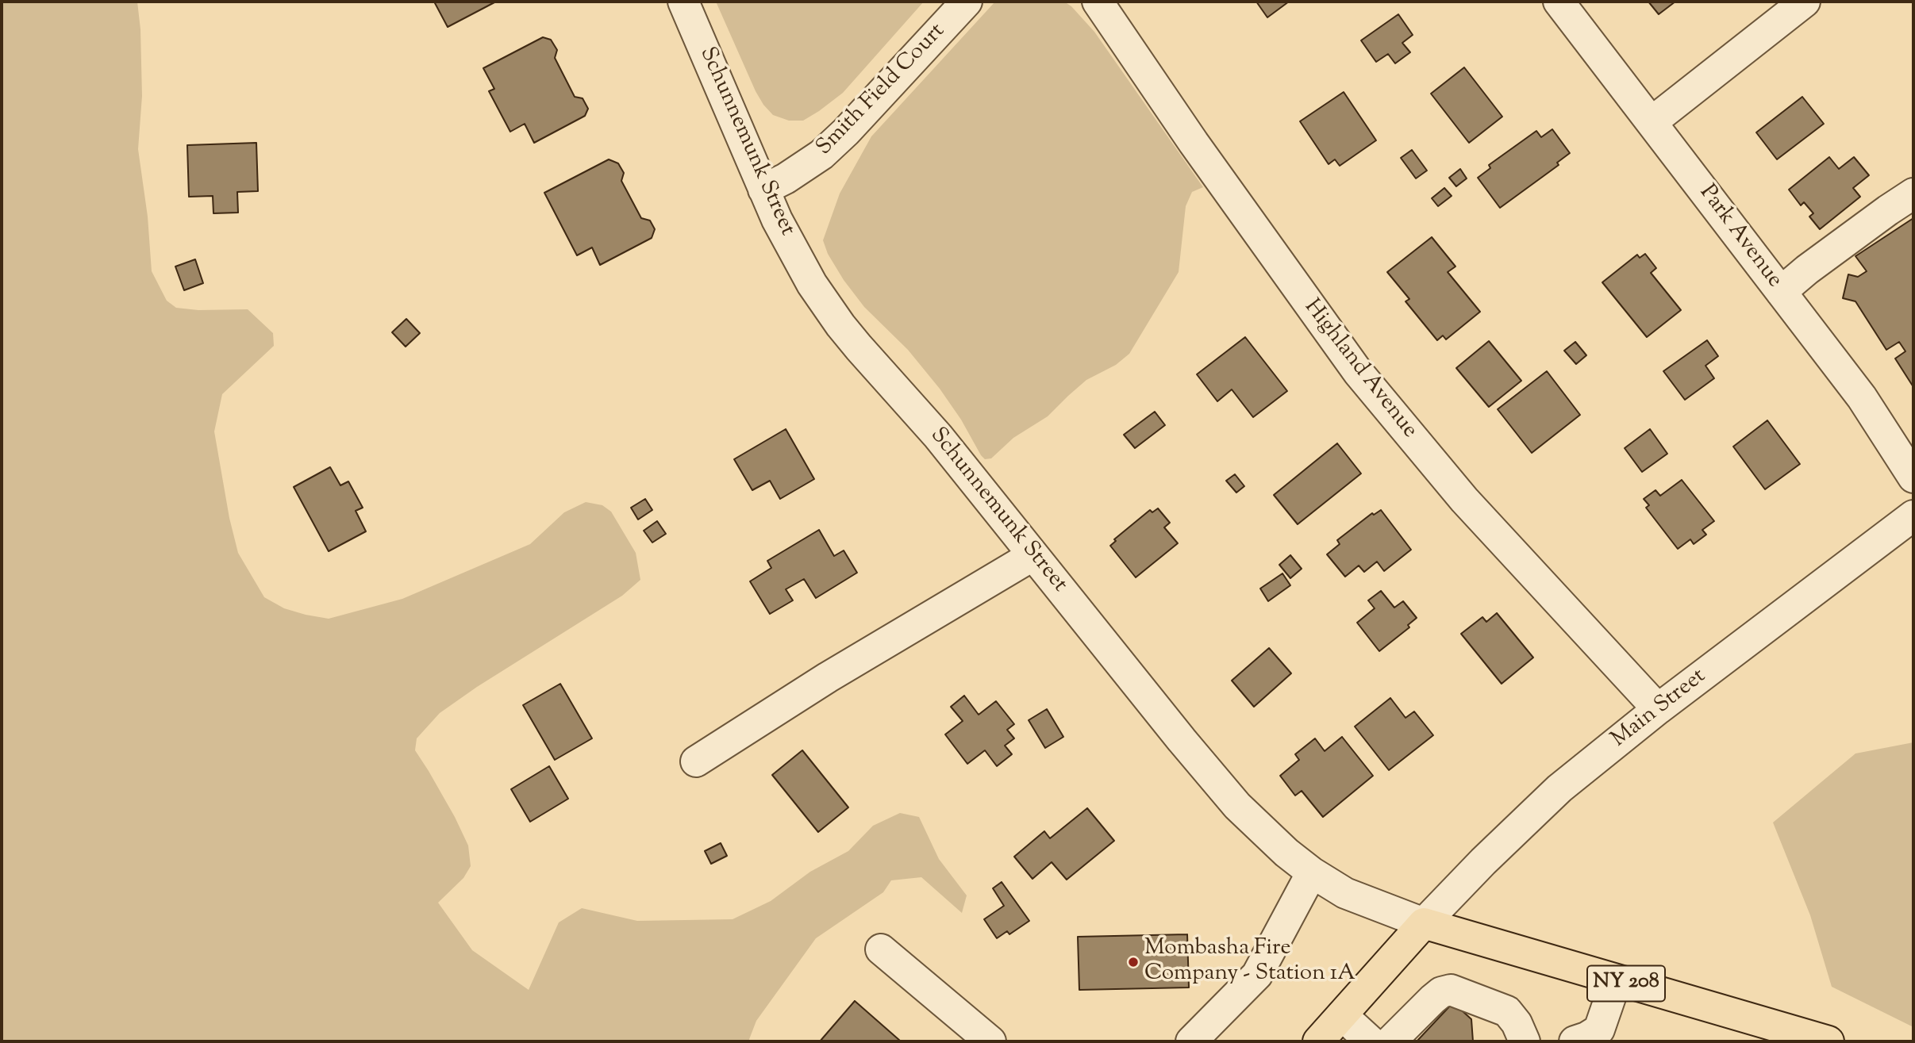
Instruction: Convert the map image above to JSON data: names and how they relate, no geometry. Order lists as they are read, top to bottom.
{
  "streets": {
    "main road": ["NY 208"],
    "street": [
      "Smith Field Court",
      "Schunnemunk Street",
      "Park Avenue",
      "Highland Avenue",
      "Main Street"
    ]
  },
  "crossings": [
    ["Smith Field Court", "Schunnemunk Street"],
    ["Schunnemunk Street", "Main Street"],
    ["Schunnemunk Street", "NY 208"],
    ["Highland Avenue", "Main Street"],
    ["Main Street", "NY 208"]
  ],
  "places": ["Mombasha Fire Company - Station 1A"]
}
